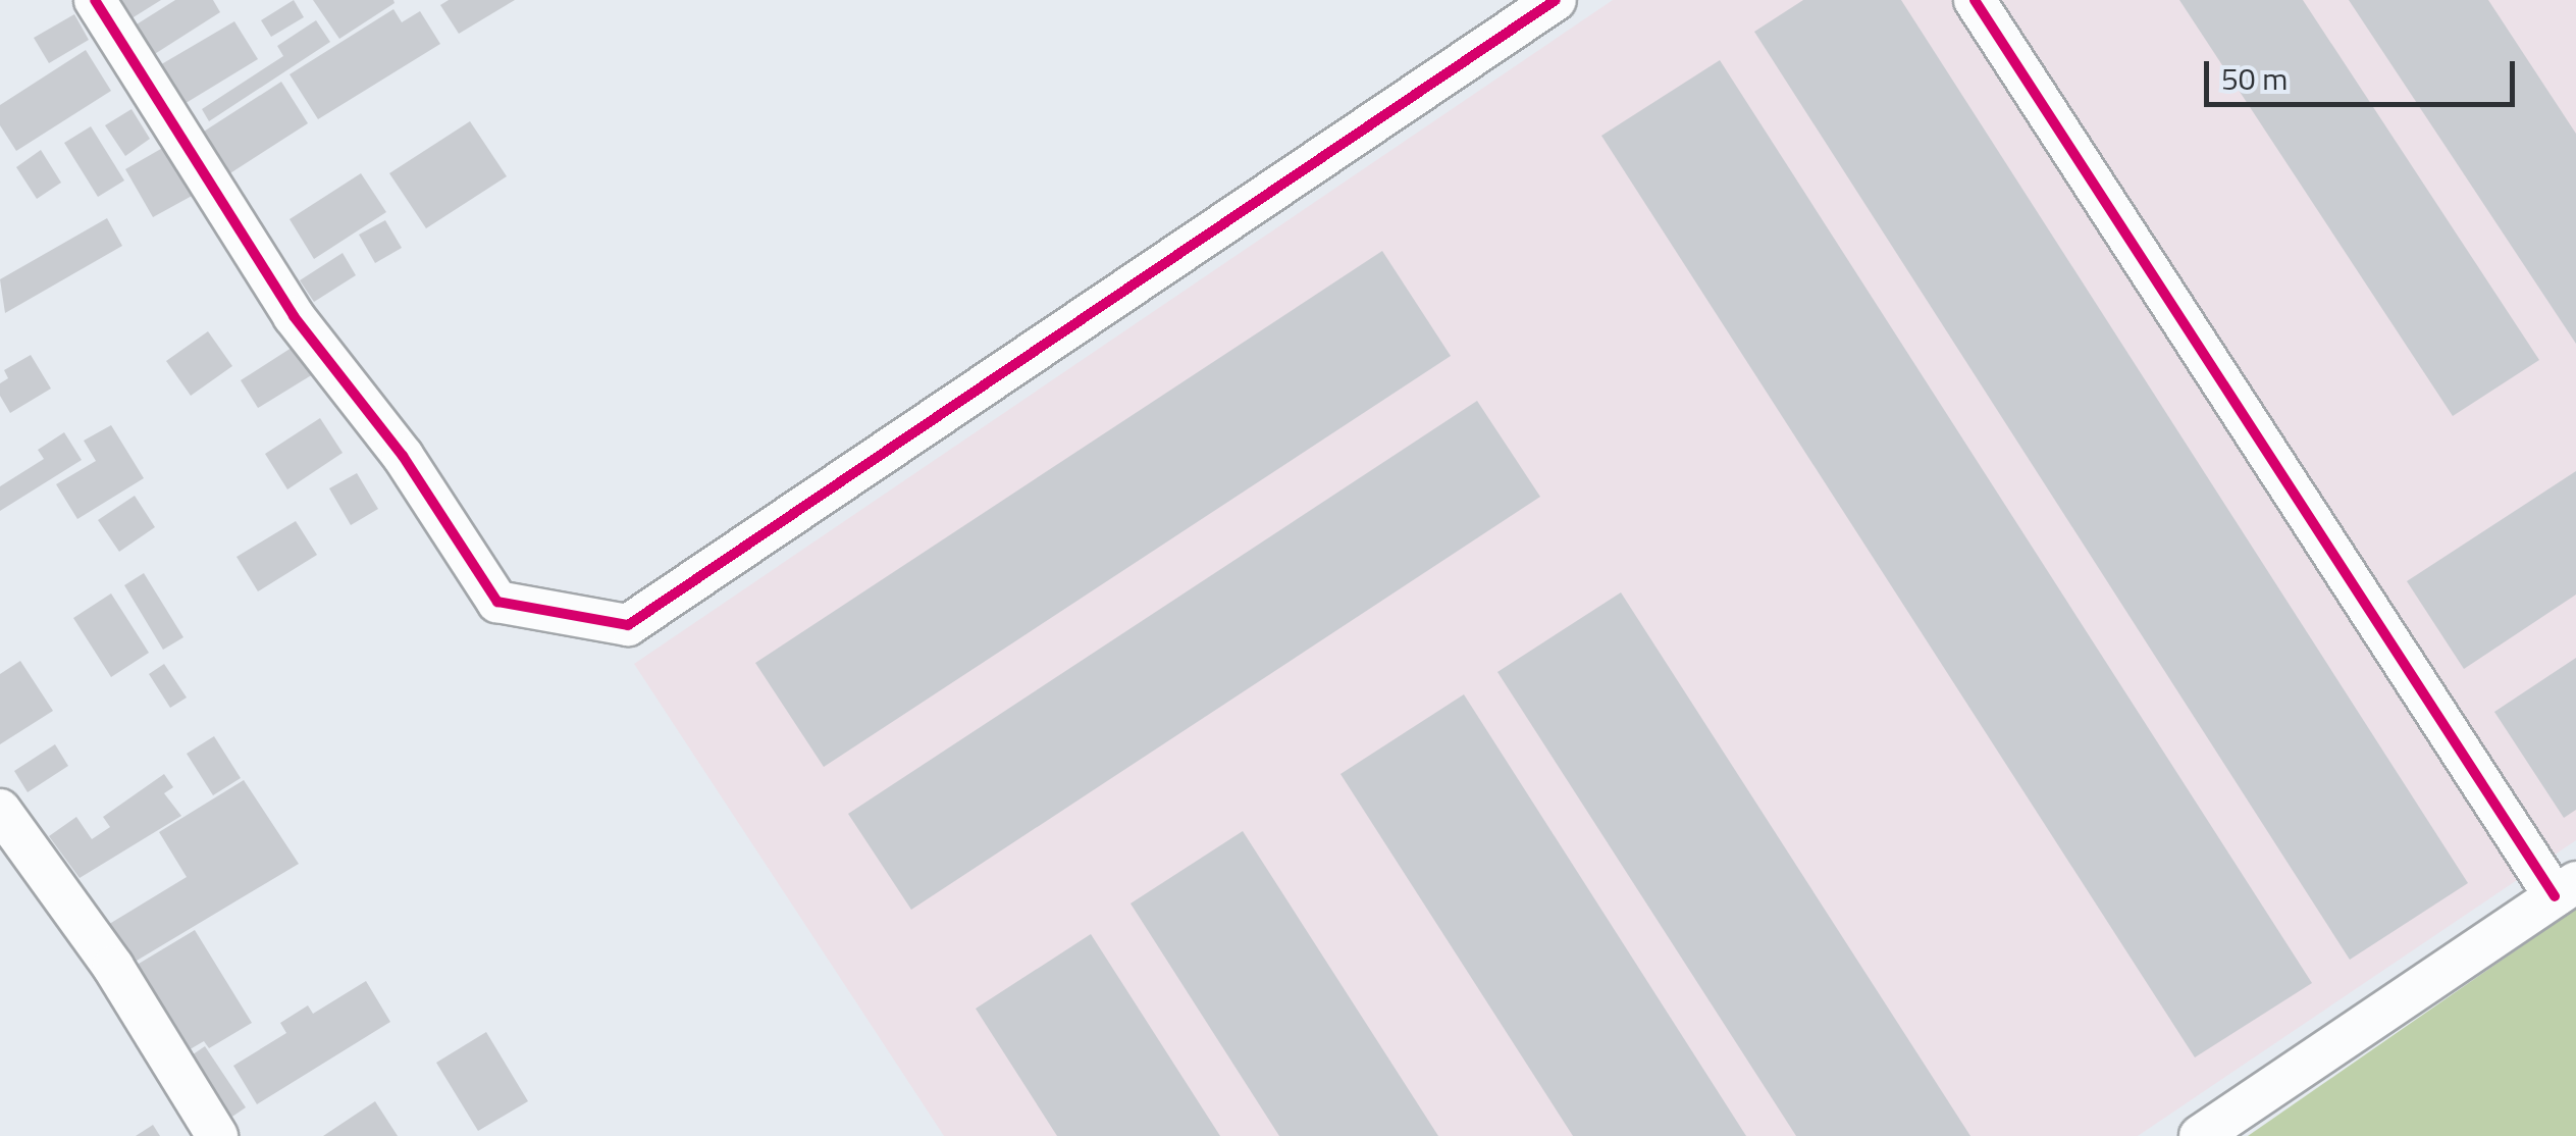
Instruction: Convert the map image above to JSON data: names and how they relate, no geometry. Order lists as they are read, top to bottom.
{
  "scale_bar": "50 m"
}
